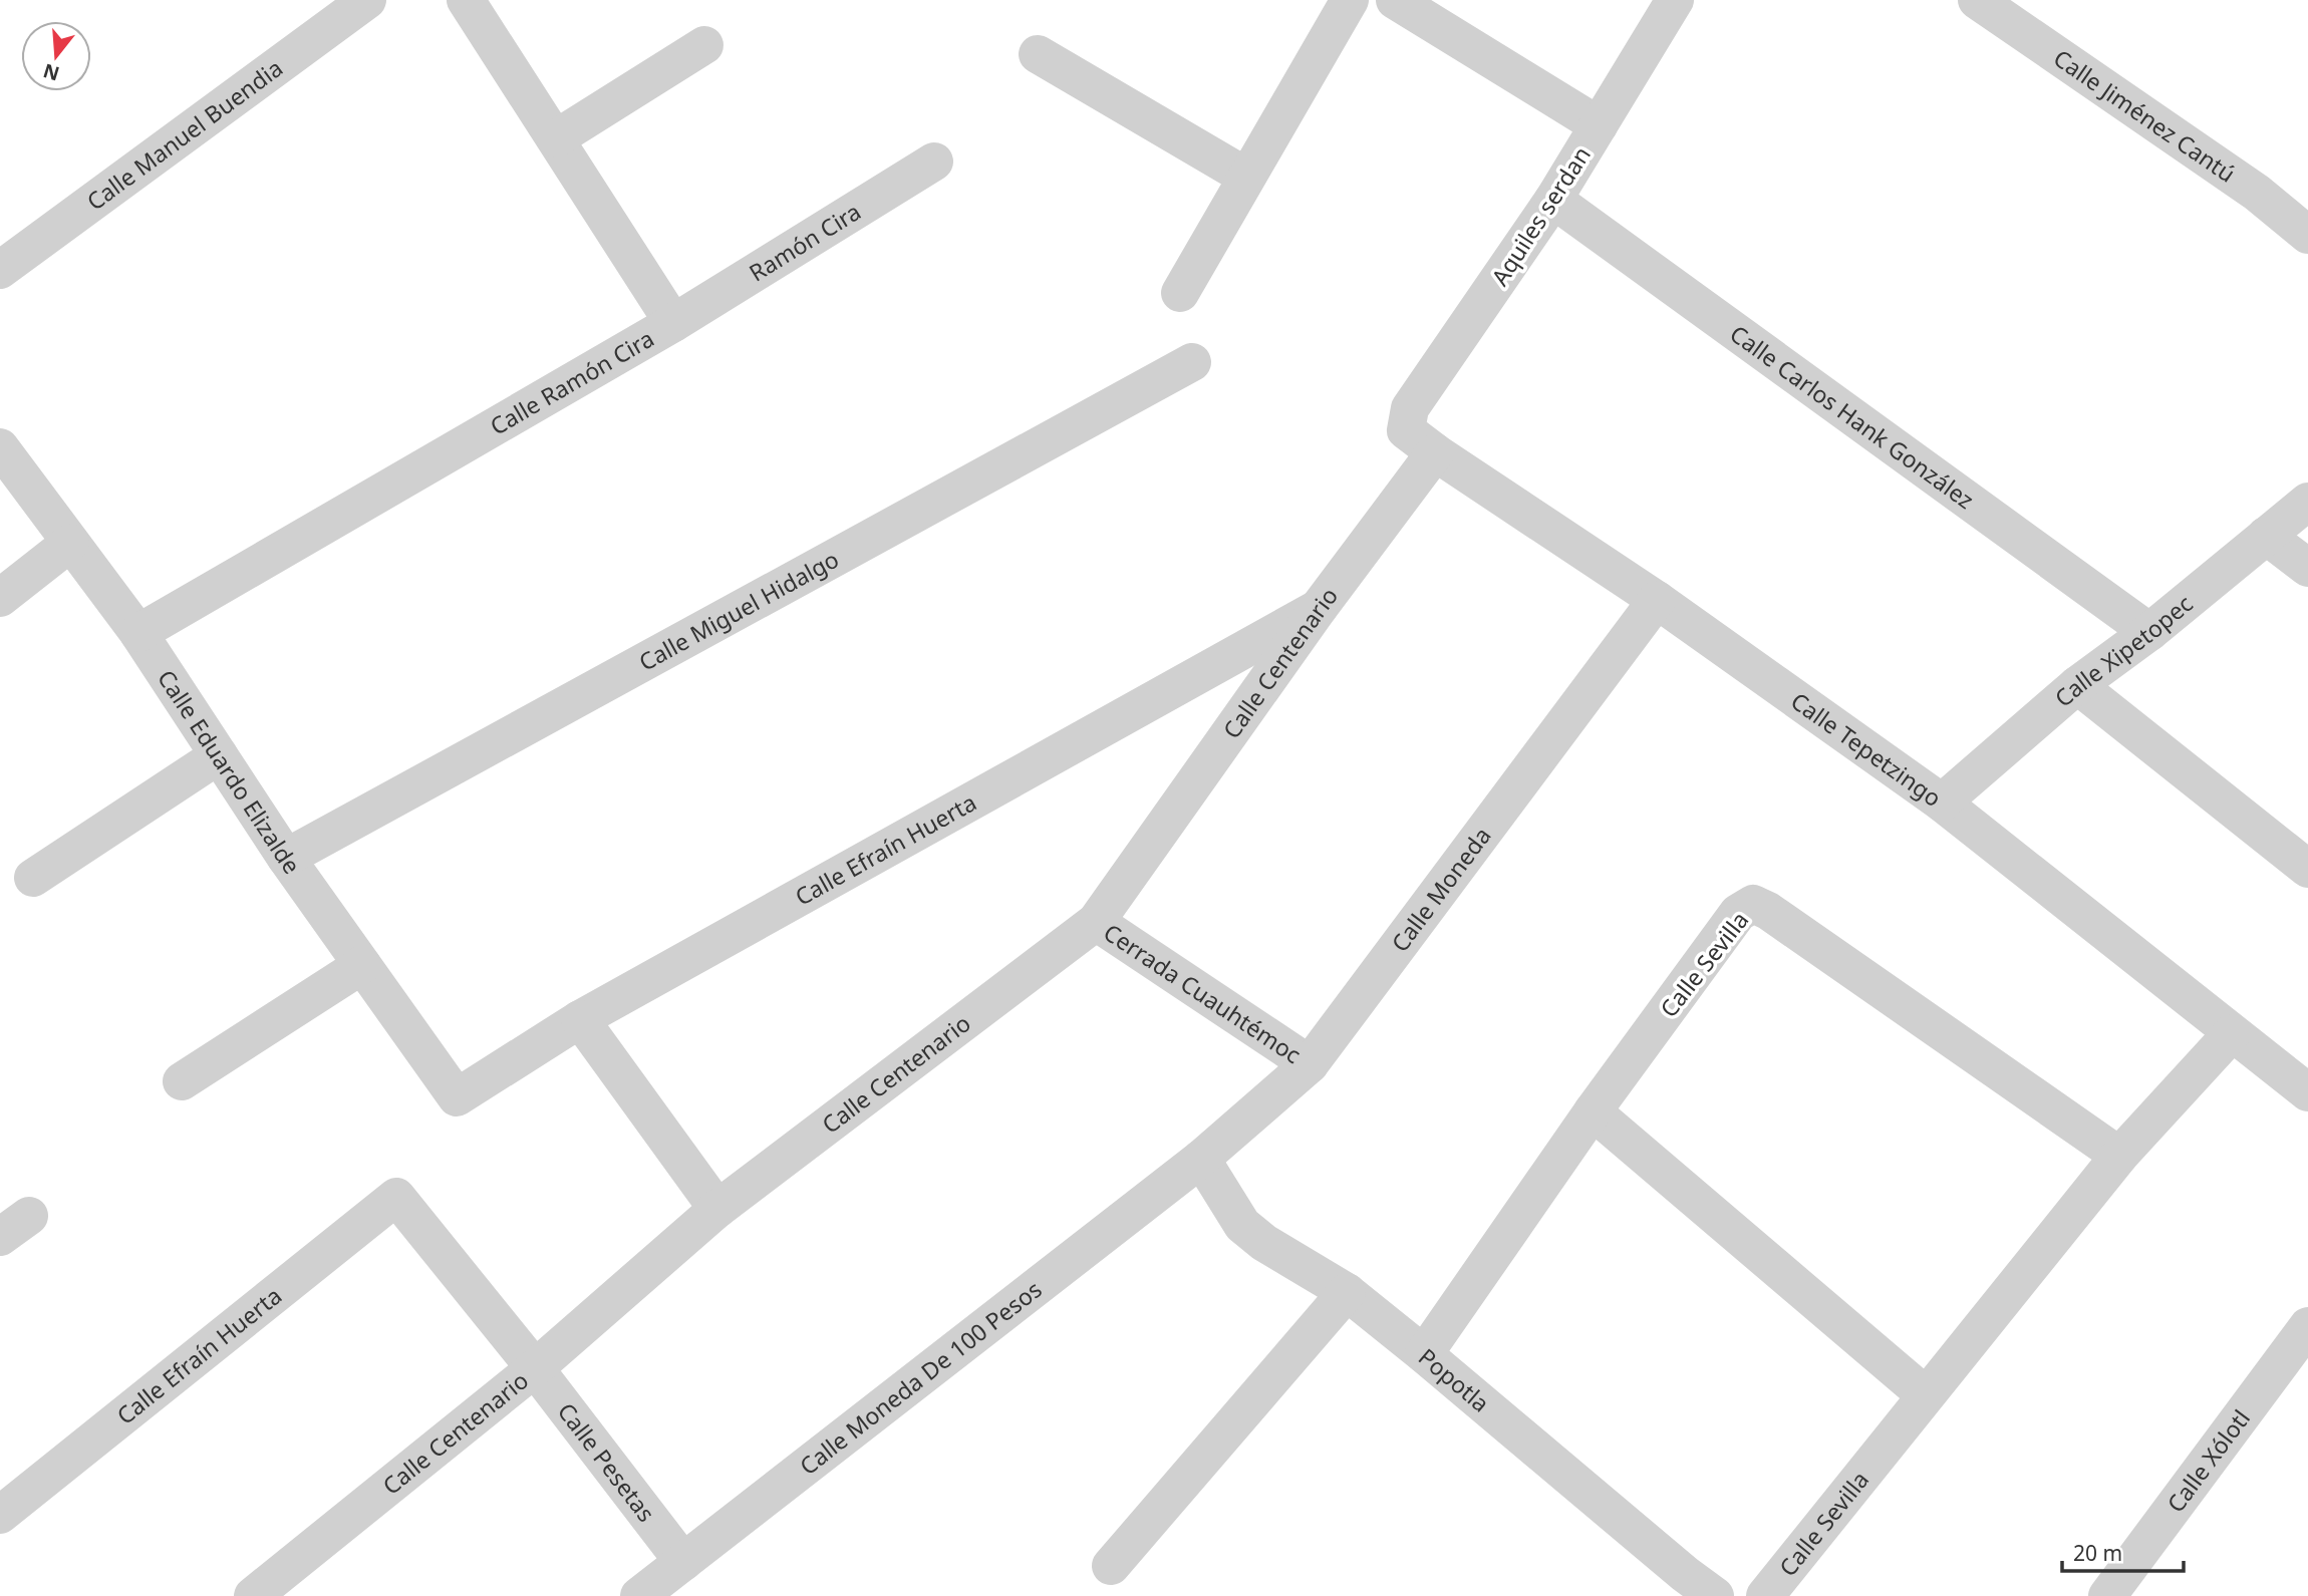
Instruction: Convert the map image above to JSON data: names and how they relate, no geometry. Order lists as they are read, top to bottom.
{
  "streets": {
    "street": [
      "Calle Jiménez Cantú",
      "Calle Manuel Buendia",
      "Aquiles serdan",
      "Ramón Cira",
      "Calle Ramón Cira",
      "Calle Carlos Hank González",
      "Calle Miguel Hidalgo",
      "Calle Xipetopec",
      "Calle Centenario",
      "Calle Tepetzingo",
      "Calle Eduardo Elizalde",
      "Calle Efraín Huerta",
      "Calle Moneda",
      "Calle Sevilla",
      "Cerrada Cuauhtémoc",
      "Calle Moneda De 100 Pesos",
      "Popotla",
      "Calle Pesetas",
      "Calle Xólotl"
    ]
  },
  "crossings": [
    ["Aquiles serdan", "Calle Carlos Hank González"],
    ["Aquiles serdan", "Calle Centenario"],
    ["Aquiles serdan", "Calle Tepetzingo"],
    ["Ramón Cira", "Calle Ramón Cira"],
    ["Calle Ramón Cira", "Calle Eduardo Elizalde"],
    ["Calle Carlos Hank González", "Calle Xipetopec"],
    ["Calle Miguel Hidalgo", "Calle Eduardo Elizalde"],
    ["Calle Xipetopec", "Calle Tepetzingo"],
    ["Calle Centenario", "Calle Tepetzingo"],
    ["Calle Centenario", "Calle Efraín Huerta"],
    ["Calle Centenario", "Cerrada Cuauhtémoc"],
    ["Calle Centenario", "Calle Pesetas"],
    ["Calle Tepetzingo", "Calle Moneda"],
    ["Calle Tepetzingo", "Calle Sevilla"],
    ["Calle Eduardo Elizalde", "Calle Efraín Huerta"],
    ["Calle Efraín Huerta", "Calle Pesetas"],
    ["Calle Moneda", "Cerrada Cuauhtémoc"],
    ["Calle Moneda", "Calle Moneda De 100 Pesos"],
    ["Calle Moneda", "Popotla"],
    ["Calle Sevilla", "Popotla"],
    ["Calle Moneda De 100 Pesos", "Popotla"],
    ["Calle Moneda De 100 Pesos", "Calle Pesetas"]
  ],
  "scale_bar": "20 m",
  "north": "bottom"
}
